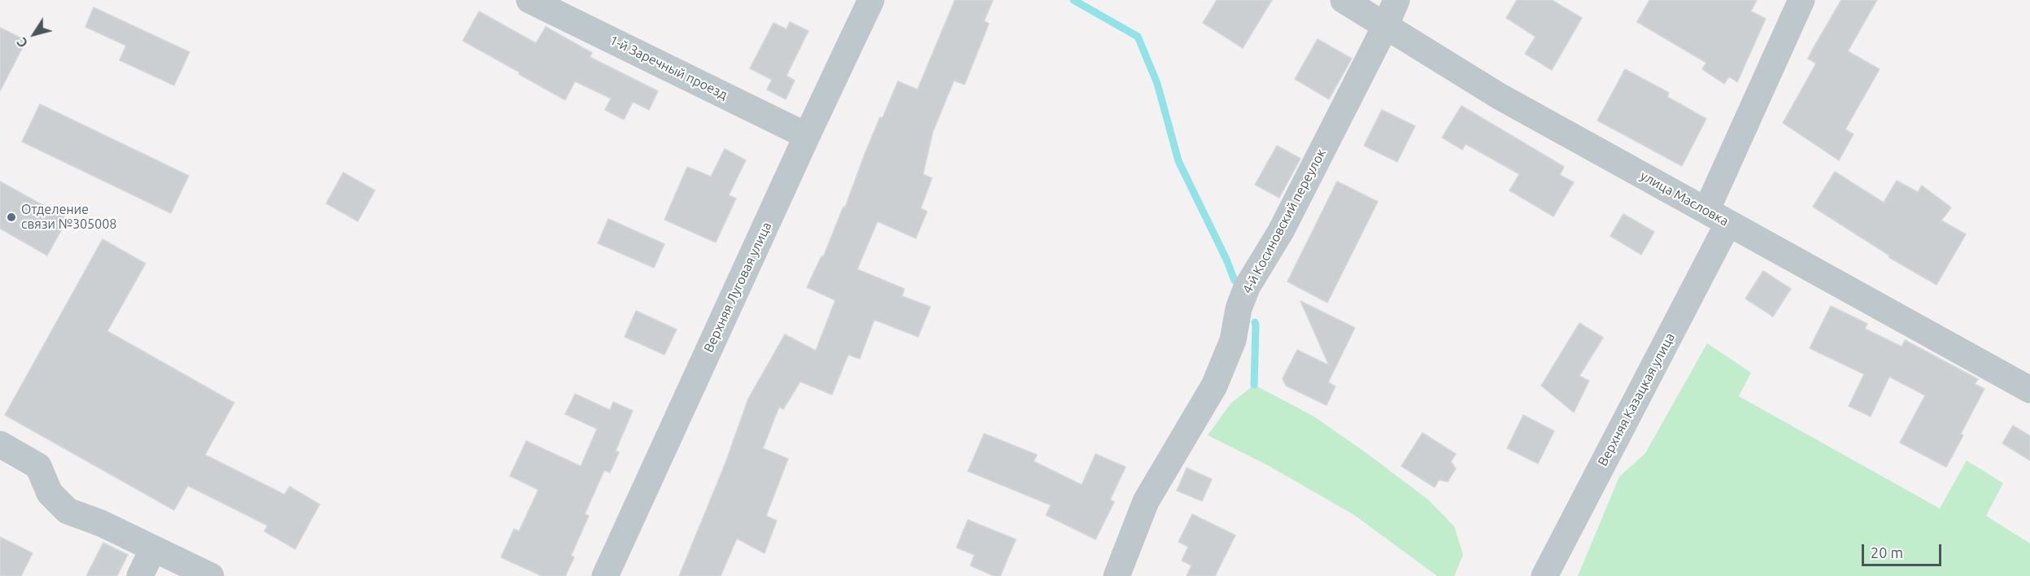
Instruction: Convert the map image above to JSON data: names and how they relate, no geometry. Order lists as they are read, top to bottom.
{
  "streets": {
    "street": [
      "1-й Заречный проезд",
      "улица Масловка",
      "4-й Косиновский переулок",
      "Верхняя Луговая улица",
      "Верхняя Казацкая улица"
    ]
  },
  "crossings": [
    ["1-й Заречный проезд", "Верхняя Луговая улица"],
    ["улица Масловка", "4-й Косиновский переулок"],
    ["улица Масловка", "Верхняя Казацкая улица"]
  ],
  "places": ["Отделение связи №305008"],
  "scale_bar": "20 m",
  "north": "bottom left"
}
